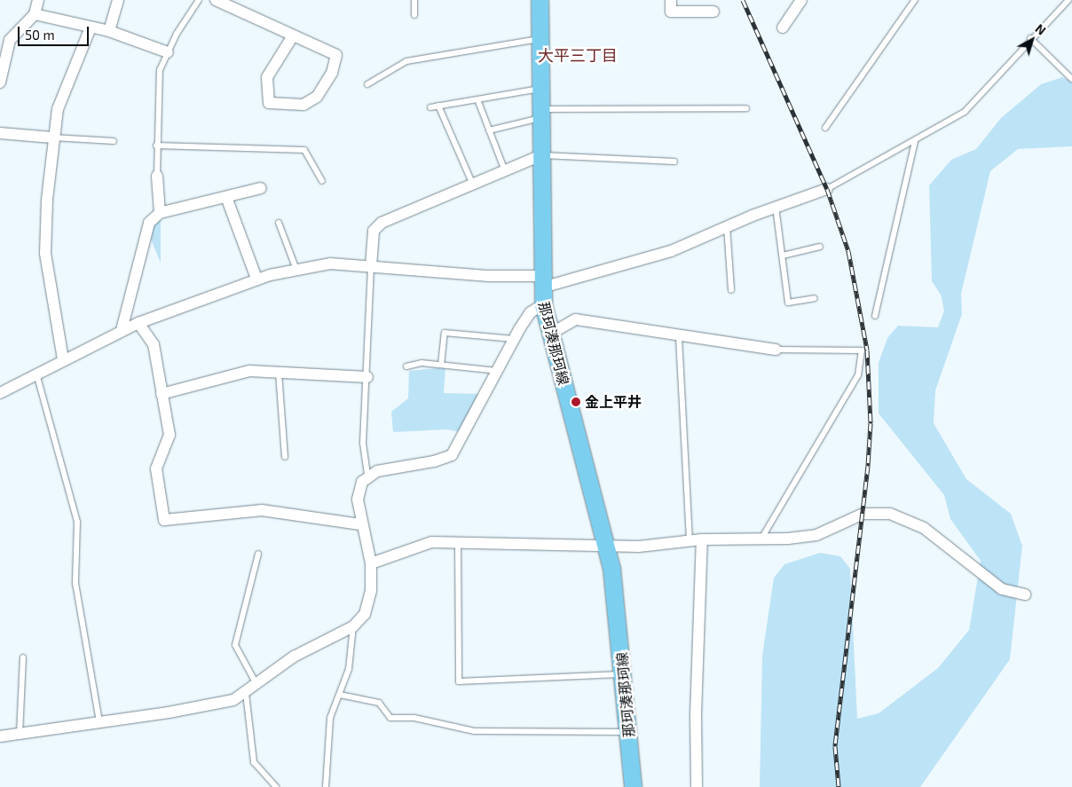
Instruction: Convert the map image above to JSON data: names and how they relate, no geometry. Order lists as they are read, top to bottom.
{
  "streets": {
    "main road": ["那珂湊那珂線"]
  },
  "districts": ["大平三丁目"],
  "places": ["金上平井"],
  "scale_bar": "50 m",
  "north": "top right"
}
